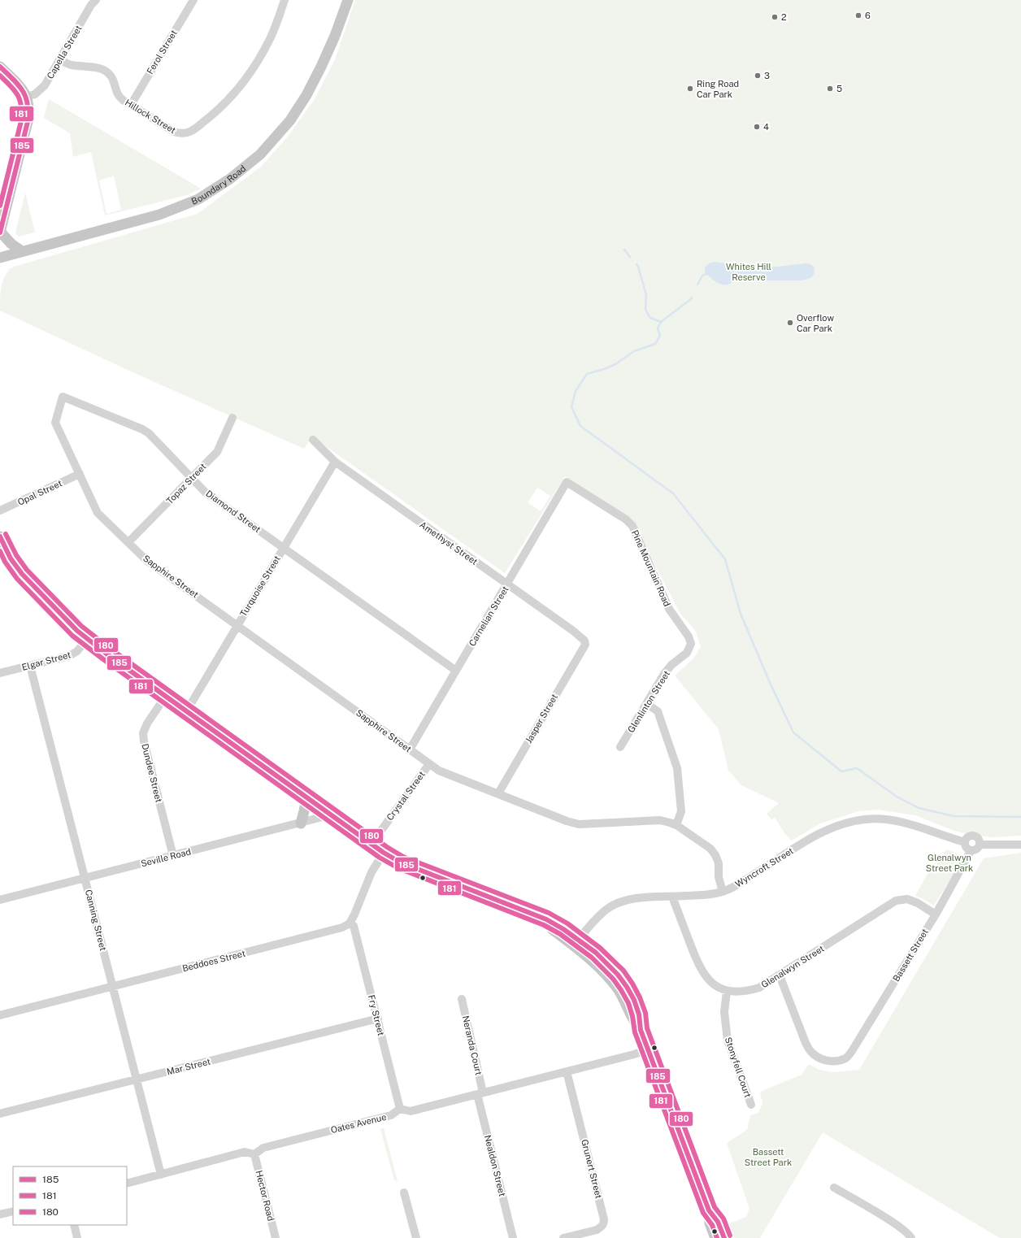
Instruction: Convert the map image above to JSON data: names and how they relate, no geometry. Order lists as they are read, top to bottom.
{
  "streets": {
    "main road": ["Boundary Road"],
    "street": [
      "Capella Street",
      "Ferol Street",
      "Hillock Street",
      "Topaz Street",
      "Opal Street",
      "Diamond Street",
      "Amethyst Street",
      "Pine Mountain Road",
      "Sapphire Street",
      "Turquoise Street",
      "Carnelian Street",
      "Elgar Street",
      "Glenlinton Street",
      "Jasper Street",
      "Dundee Street",
      "Crystal Street",
      "Seville Road",
      "Wyncroft Street",
      "Canning Street",
      "Bassett Street",
      "Beddoes Street",
      "Glenalwyn Street",
      "Fry Street",
      "Neranda Court",
      "Mar Street",
      "Stonyfell Court",
      "Oates Avenue",
      "Nealdon Street",
      "Grunert Street",
      "Hector Road"
    ]
  },
  "crossings": [
    ["Capella Street", "Hillock Street"],
    ["Ferol Street", "Hillock Street"],
    ["Topaz Street", "Diamond Street"],
    ["Topaz Street", "Sapphire Street"],
    ["Opal Street", "Diamond Street"],
    ["Opal Street", "Sapphire Street"],
    ["Diamond Street", "Sapphire Street"],
    ["Diamond Street", "Turquoise Street"],
    ["Diamond Street", "Carnelian Street"],
    ["Amethyst Street", "Turquoise Street"],
    ["Amethyst Street", "Carnelian Street"],
    ["Amethyst Street", "Jasper Street"],
    ["Pine Mountain Road", "Carnelian Street"],
    ["Pine Mountain Road", "Glenlinton Street"],
    ["Sapphire Street", "Turquoise Street"],
    ["Sapphire Street", "Carnelian Street"],
    ["Sapphire Street", "Jasper Street"],
    ["Sapphire Street", "Crystal Street"],
    ["Sapphire Street", "Wyncroft Street"],
    ["Elgar Street", "Canning Street"],
    ["Dundee Street", "Seville Road"],
    ["Seville Road", "Canning Street"],
    ["Wyncroft Street", "Bassett Street"],
    ["Wyncroft Street", "Glenalwyn Street"],
    ["Canning Street", "Beddoes Street"],
    ["Canning Street", "Mar Street"],
    ["Bassett Street", "Glenalwyn Street"],
    ["Beddoes Street", "Fry Street"],
    ["Glenalwyn Street", "Stonyfell Court"],
    ["Fry Street", "Mar Street"],
    ["Fry Street", "Oates Avenue"],
    ["Neranda Court", "Nealdon Street"],
    ["Oates Avenue", "Hector Road"]
  ],
  "parks": ["Whites Hill Reserve", "Glenalwyn Street Park", "Bassett Street Park"],
  "places": [
    "6",
    "2",
    "3",
    "Ring Road Car Park",
    "5",
    "4",
    "Overflow Car Park"
  ],
  "lines": ["transit line 185", "transit line 181", "transit line 180"],
  "legend": ["185", "181", "180"]
}
